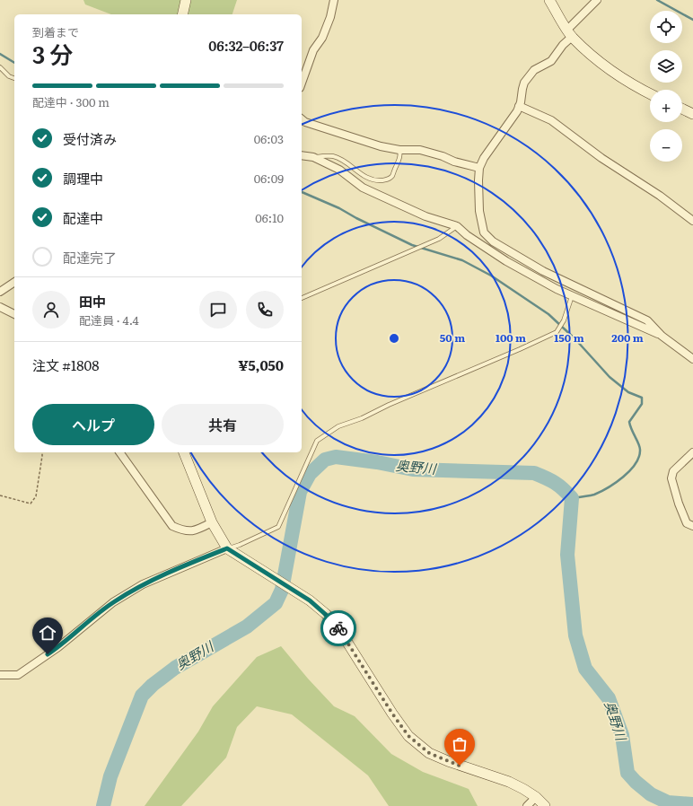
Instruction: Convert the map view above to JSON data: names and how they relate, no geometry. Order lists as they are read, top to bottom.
{
  "water": ["奥野川"],
  "page": {
    "map_buttons": ["+", "−"],
    "heading": ["3 分", "到着まで", "06:32–06:37"],
    "panel": [
      "田中",
      "配達員 · 4.4",
      "注文 #1808",
      "¥5,050"
    ],
    "bar": "配達中 · 300 m",
    "list": [
      ["受付済み", "06:03"],
      ["調理中", "06:09"],
      ["配達中", "06:10"],
      "配達完了"
    ],
    "buttons": ["ヘルプ", "共有"]
  },
  "rings": [
    "50 m",
    "100 m",
    "150 m",
    "200 m"
  ]
}
